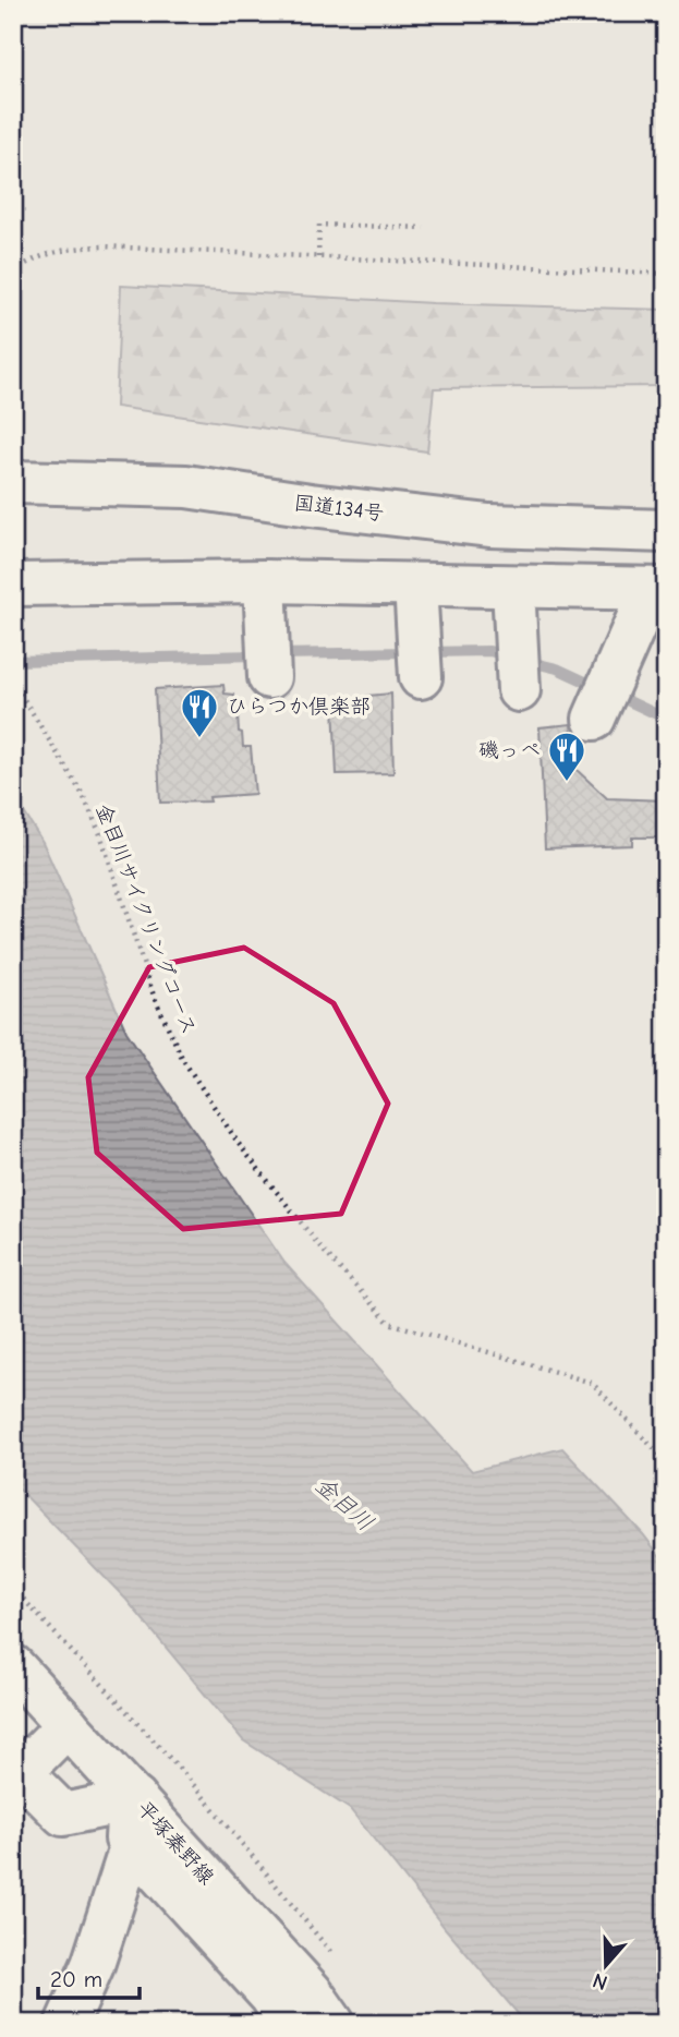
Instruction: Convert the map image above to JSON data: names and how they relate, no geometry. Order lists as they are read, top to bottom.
{
  "streets": {
    "main road": ["国道134号", "平塚秦野線"],
    "path": ["金目川サイクリングコース"]
  },
  "water": ["金目川"],
  "places": {
    "restaurant": ["ひらつか倶楽部", "磯っペ"]
  },
  "scale_bar": "20 m",
  "north": "bottom"
}
